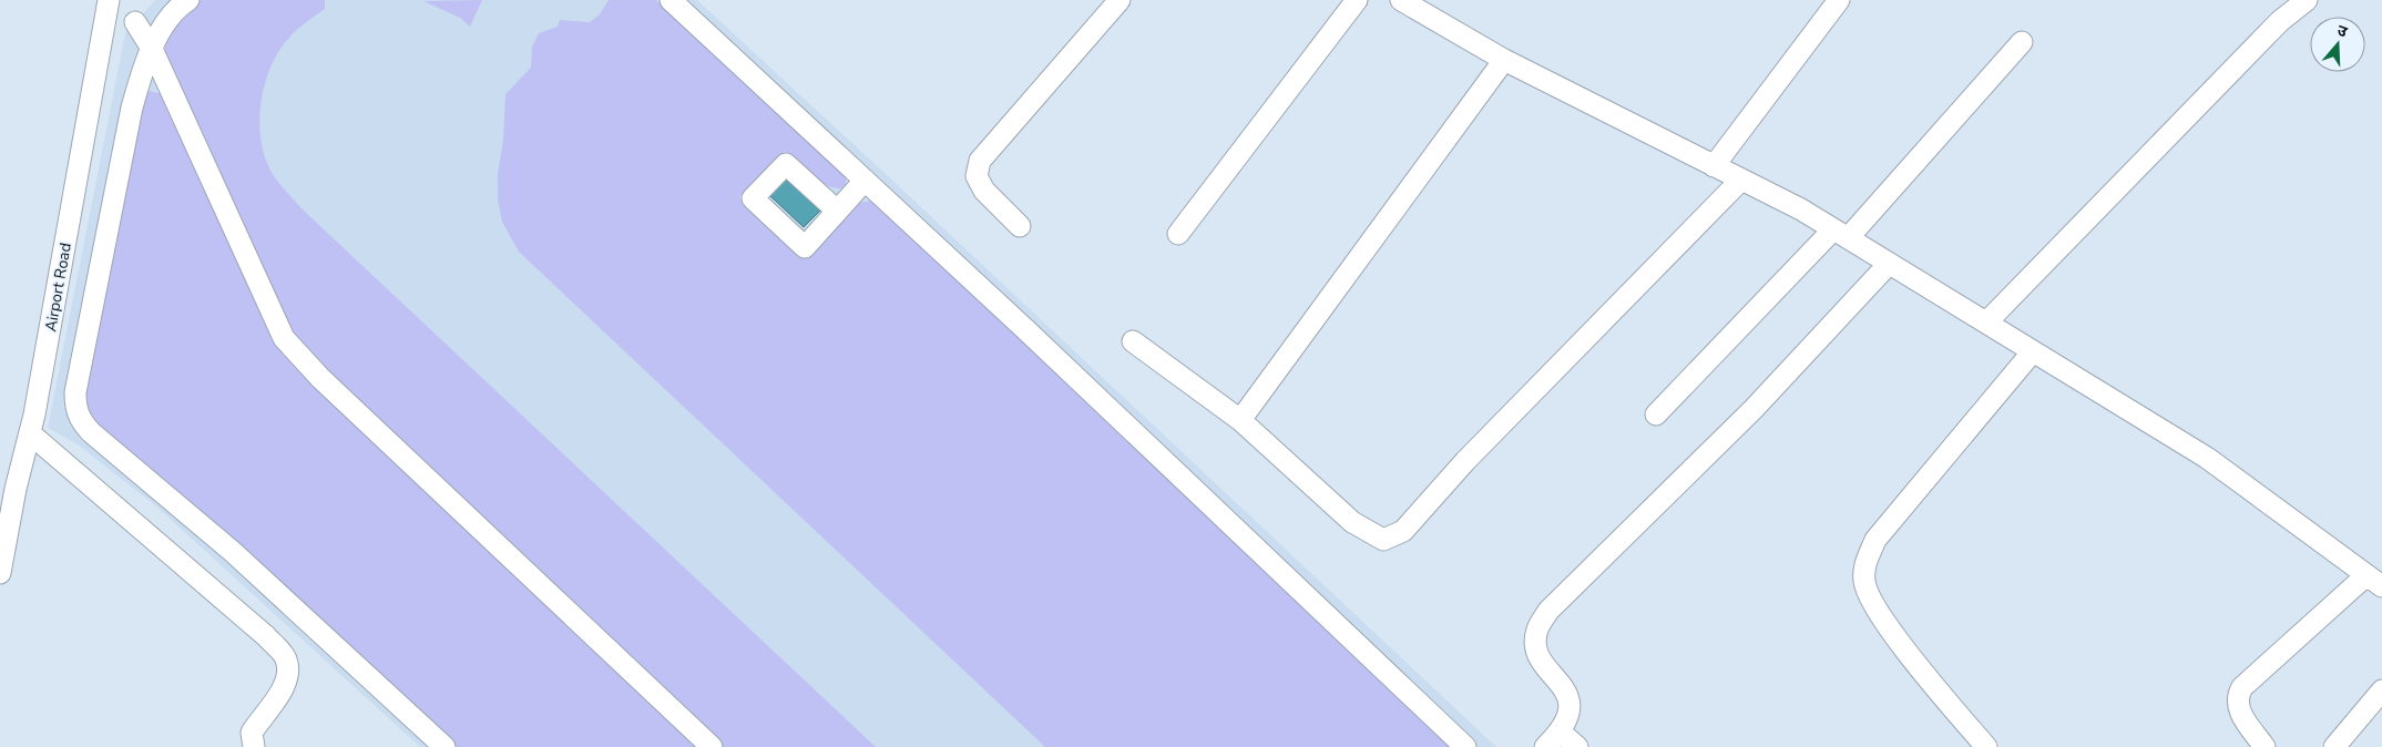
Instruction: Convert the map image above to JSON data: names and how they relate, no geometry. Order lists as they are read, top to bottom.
{
  "streets": {
    "street": ["Airport Road"]
  },
  "north": "top"
}
